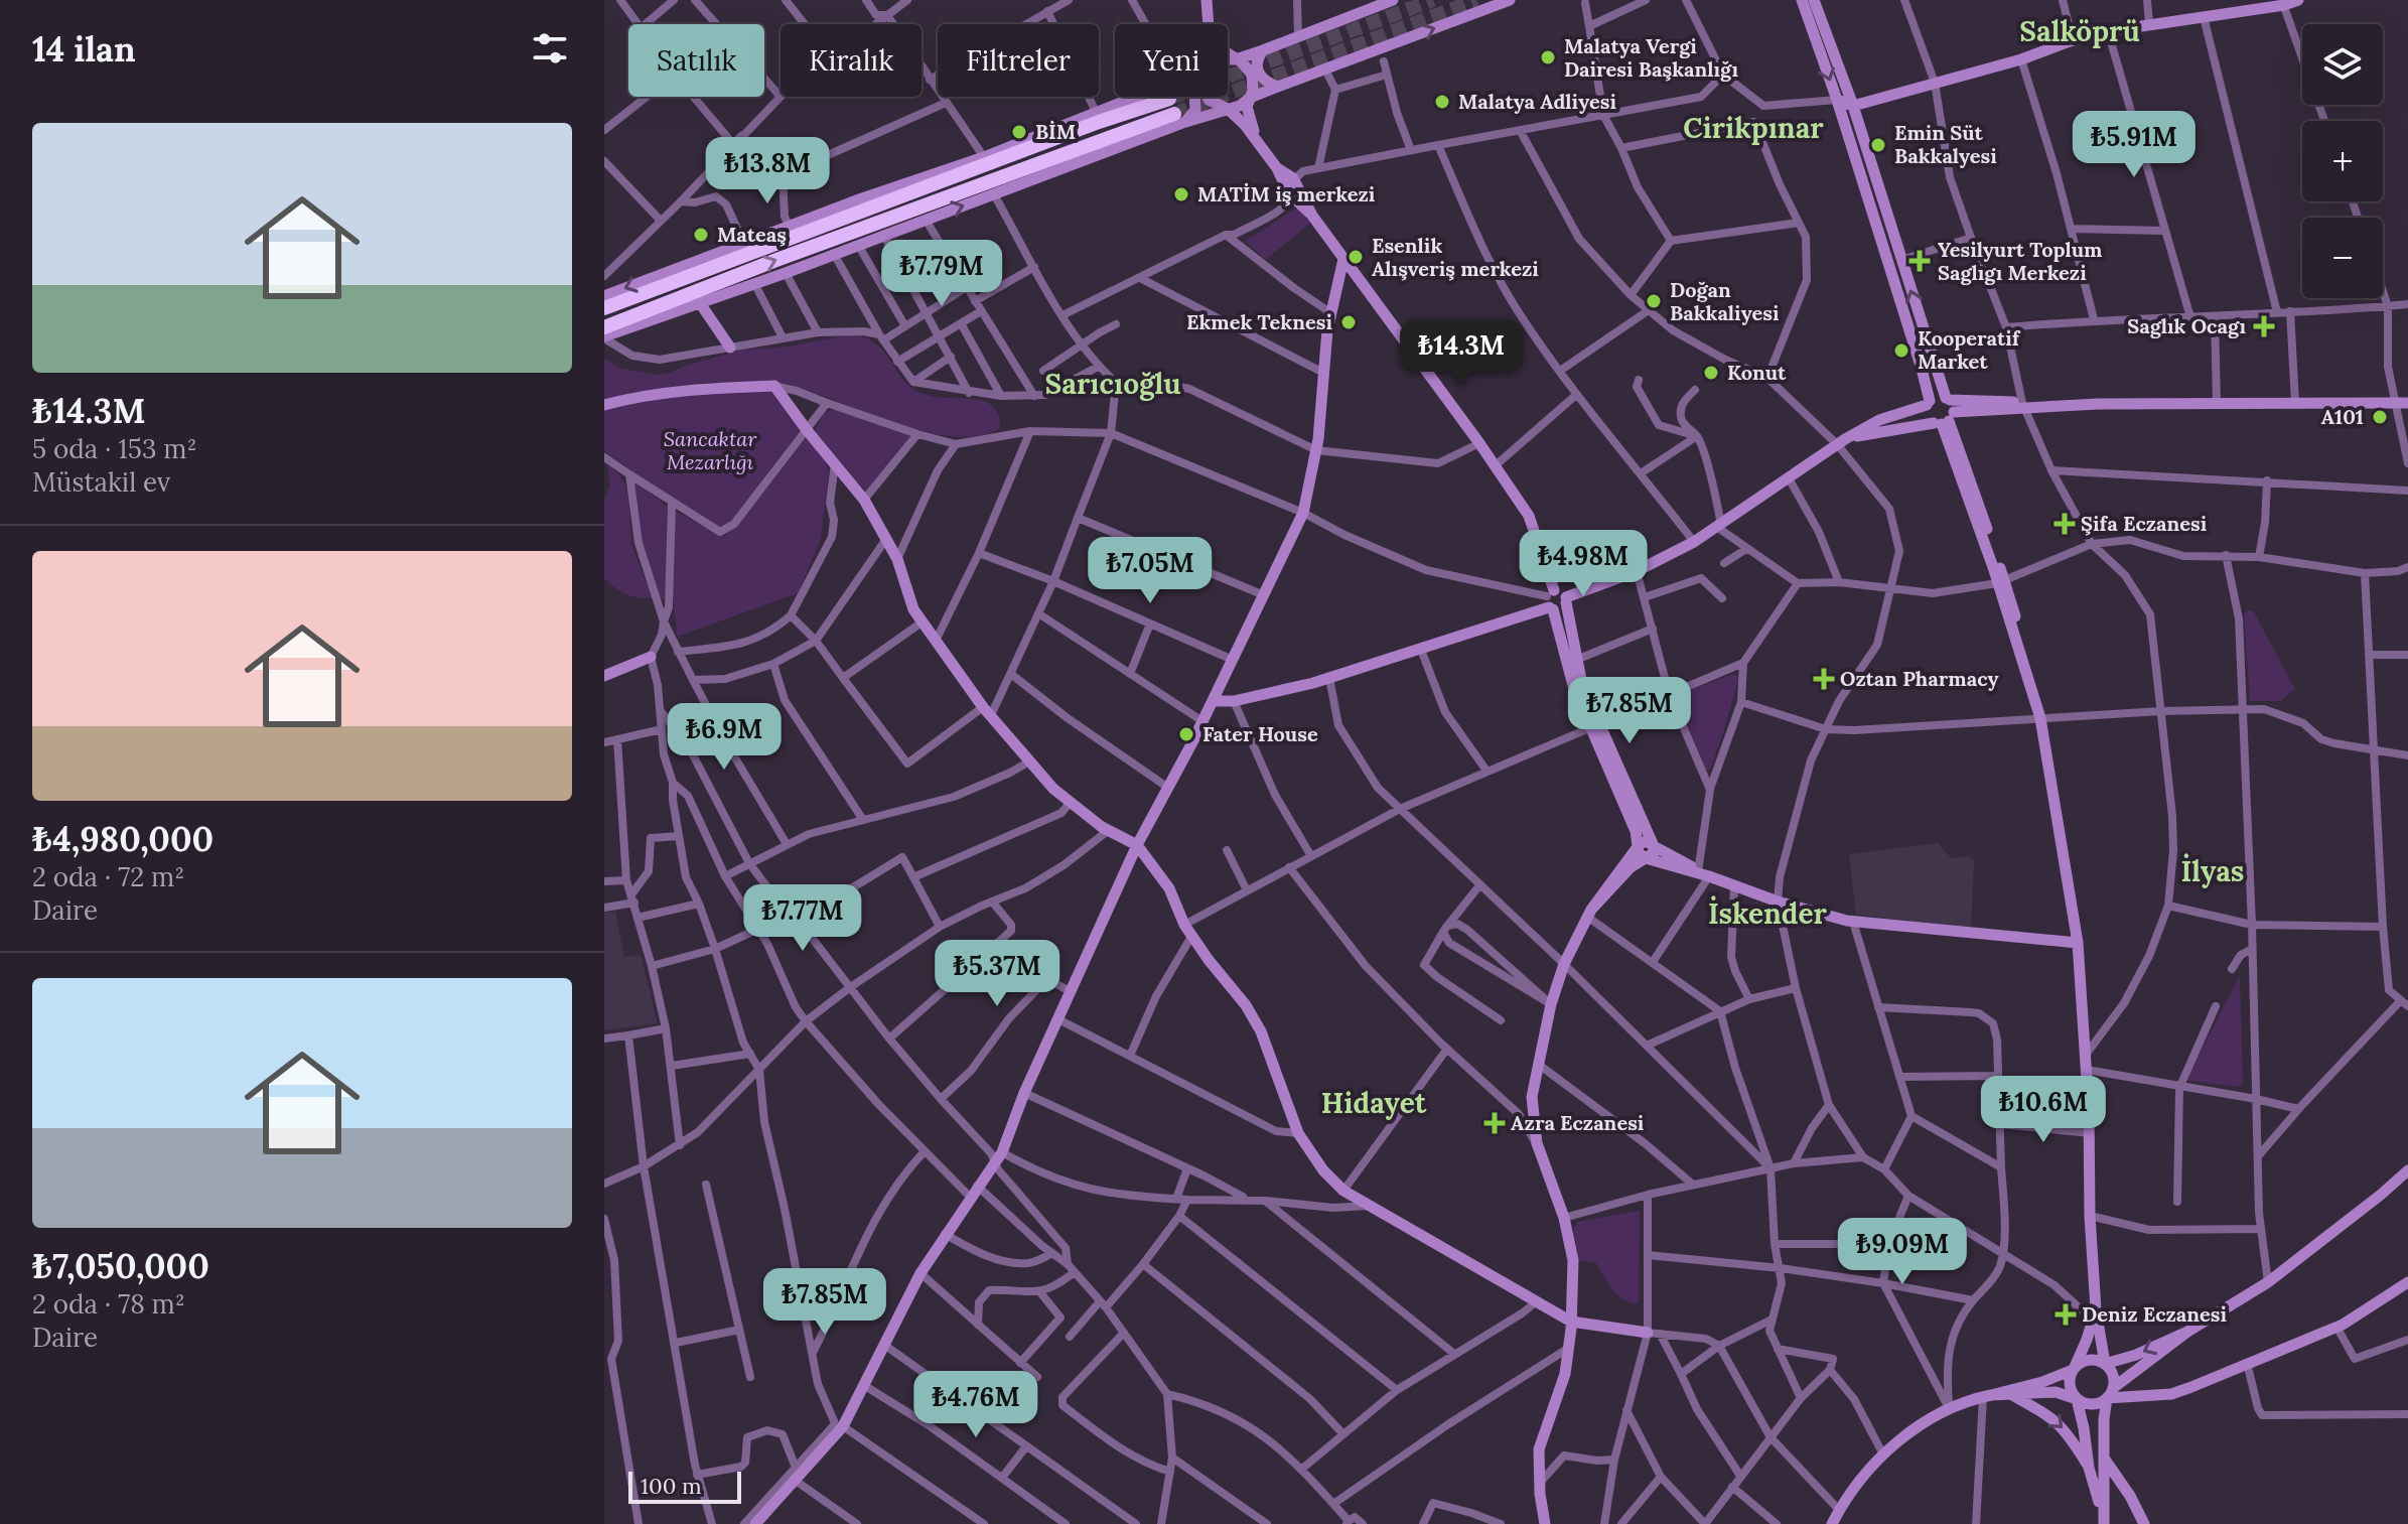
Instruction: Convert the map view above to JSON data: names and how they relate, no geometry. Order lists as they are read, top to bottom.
{
  "districts": [
    "Salköprü",
    "Cirikpınar",
    "Sarıcıoğlu",
    "İlyas",
    "İskender",
    "Hidayet"
  ],
  "parks": ["Sancaktar Mezarlığı"],
  "places": {
    "other": [
      "Malatya Vergi Dairesi Başkanlığı",
      "Malatya Adliyesi",
      "BİM",
      "Emin Süt Bakkalyesi",
      "MATİM iş merkezi",
      "Mateaş",
      "Esenlik Alışveriş merkezi",
      "Doğan Bakkaliyesi",
      "Ekmek Teknesi",
      "Kooperatif Market",
      "Konut",
      "A101",
      "Fater House"
    ],
    "health": [
      "Yesilyurt Toplum Saglıgı Merkezi",
      "Saglık Ocagı",
      "Şifa Eczanesi",
      "Oztan Pharmacy",
      "Azra Eczanesi",
      "Deniz Eczanesi"
    ]
  },
  "scale_bar": "100 m",
  "page": {
    "heading": "14 ilan",
    "map_buttons": ["+", "−"],
    "chip": [
      "Satılık",
      "Kiralık",
      "Filtreler",
      "Yeni"
    ],
    "list": [
      {
        "name": "₺14.3M",
        "note": "5 oda · 153 m² · Müstakil ev"
      },
      {
        "name": "₺4,980,000",
        "note": "2 oda · 72 m² · Daire"
      },
      {
        "name": "₺7,050,000",
        "note": "2 oda · 78 m² · Daire"
      }
    ],
    "price": [
      "₺5.91M",
      "₺13.8M",
      "₺7.79M",
      "₺14.3M",
      "₺4.98M",
      "₺7.05M",
      "₺7.85M",
      "₺6.9M",
      "₺7.77M",
      "₺5.37M",
      "₺10.6M",
      "₺9.09M",
      "₺7.85M",
      "₺4.76M"
    ],
    "scale": "100 m"
  }
}
